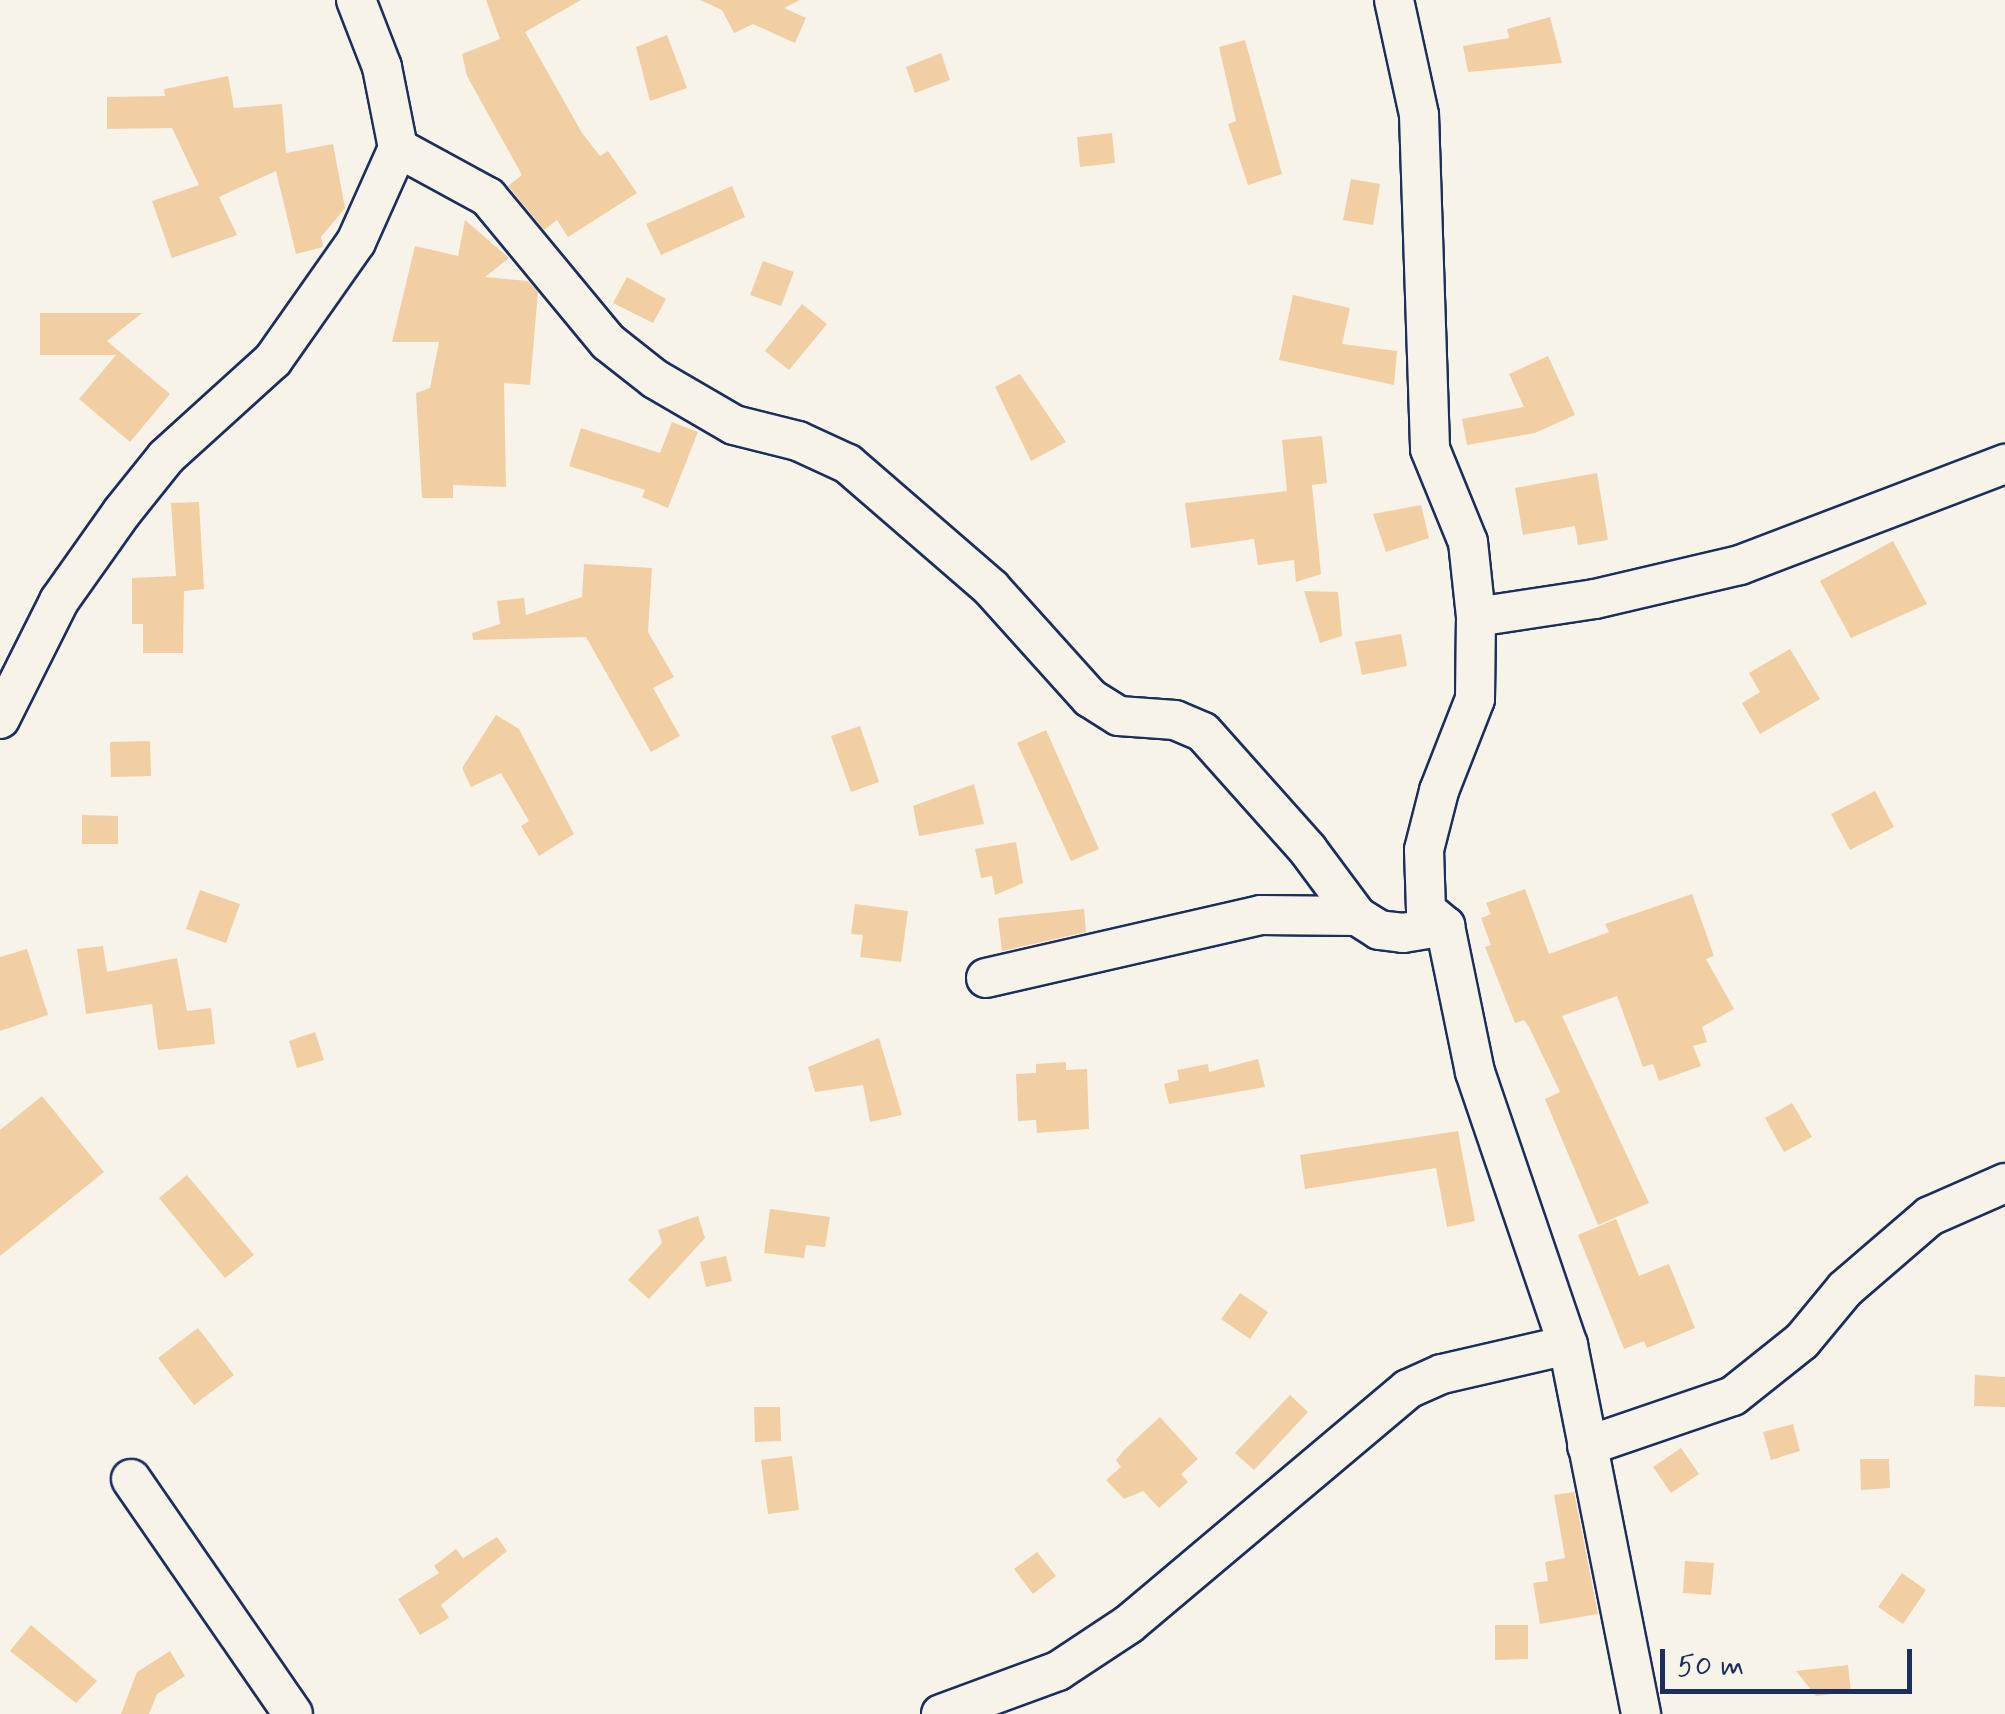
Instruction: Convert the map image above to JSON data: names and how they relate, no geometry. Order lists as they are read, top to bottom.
{
  "scale_bar": "50 m"
}
